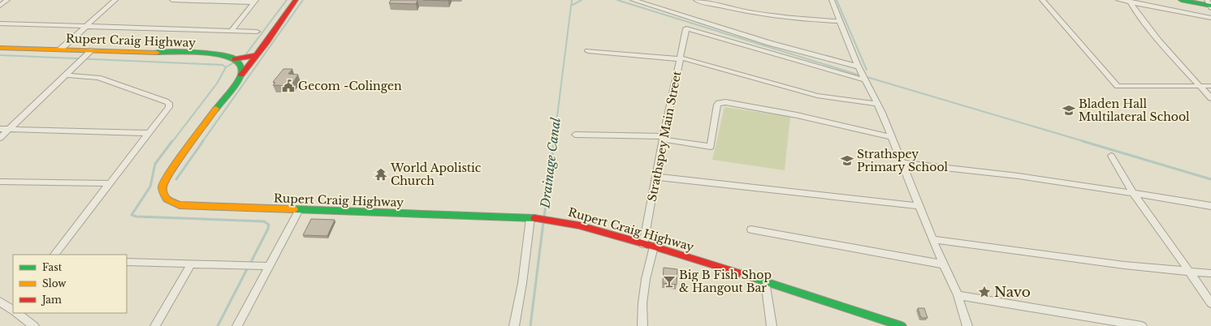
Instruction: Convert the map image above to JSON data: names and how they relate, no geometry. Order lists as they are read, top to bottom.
{
  "streets": {
    "main road": ["Rupert Craig Highway"],
    "street": ["Strathspey Main Street"]
  },
  "crossings": [
    ["Rupert Craig Highway", "Strathspey Main Street"]
  ],
  "water": ["Drainage Canal"],
  "places": {
    "public building": ["Gecom -Colingen"],
    "school or university": ["Bladen Hall Multilateral School", "Strathspey Primary School"],
    "temple": ["World Apolistic Church"],
    "bar": ["Big B Fish Shop & Hangout Bar"],
    "place": ["Navo"]
  },
  "legend": ["Fast", "Slow", "Jam"]
}
